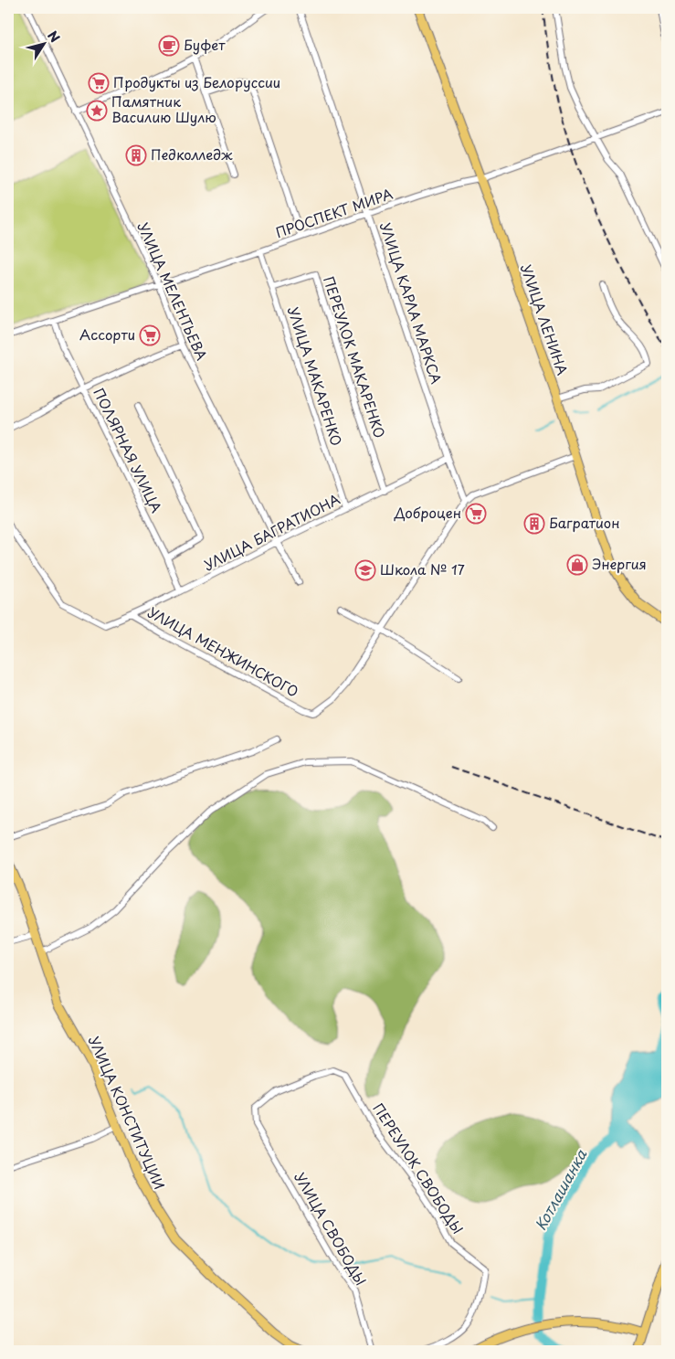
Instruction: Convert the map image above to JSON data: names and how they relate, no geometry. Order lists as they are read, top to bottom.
{
  "streets": {
    "main road": ["УЛИЦА ЛЕНИНА", "УЛИЦА КОНСТИТУЦИИ"],
    "street": [
      "ПРОСПЕКТ МИРА",
      "УЛИЦА МЕЛЕНТЬЕВА",
      "УЛИЦА КАРЛА МАРКСА",
      "ПЕРЕУЛОК МАКАРЕНКО",
      "УЛИЦА МАКАРЕНКО",
      "ПОЛЯРНАЯ УЛИЦА",
      "УЛИЦА БАГРАТИОНА",
      "УЛИЦА МЕНЖИНСКОГО",
      "ПЕРЕУЛОК СВОБОДЫ",
      "УЛИЦА СВОБОДЫ"
    ]
  },
  "crossings": [
    ["ПРОСПЕКТ МИРА", "УЛИЦА МЕЛЕНТЬЕВА"],
    ["ПРОСПЕКТ МИРА", "УЛИЦА КАРЛА МАРКСА"],
    ["ПРОСПЕКТ МИРА", "УЛИЦА ЛЕНИНА"],
    ["ПРОСПЕКТ МИРА", "УЛИЦА МАКАРЕНКО"],
    ["ПРОСПЕКТ МИРА", "ПОЛЯРНАЯ УЛИЦА"],
    ["УЛИЦА МЕЛЕНТЬЕВА", "УЛИЦА БАГРАТИОНА"],
    ["УЛИЦА КАРЛА МАРКСА", "УЛИЦА БАГРАТИОНА"],
    ["ПЕРЕУЛОК МАКАРЕНКО", "УЛИЦА МАКАРЕНКО"],
    ["ПЕРЕУЛОК МАКАРЕНКО", "УЛИЦА БАГРАТИОНА"],
    ["УЛИЦА МАКАРЕНКО", "УЛИЦА БАГРАТИОНА"],
    ["ПОЛЯРНАЯ УЛИЦА", "УЛИЦА БАГРАТИОНА"],
    ["УЛИЦА БАГРАТИОНА", "УЛИЦА МЕНЖИНСКОГО"],
    ["ПЕРЕУЛОК СВОБОДЫ", "УЛИЦА СВОБОДЫ"]
  ],
  "water": ["Котлашанка"],
  "places": {
    "cafe": ["Буфет"],
    "supermarket": ["Продукты из Белоруссии", "Ассорти", "Доброцен"],
    "place": ["Памятник Василию Шулю"],
    "building": ["Педколледж", "Багратион"],
    "shop": ["Энергия"],
    "school or university": ["Школа № 17"]
  },
  "north": "top right"
}
